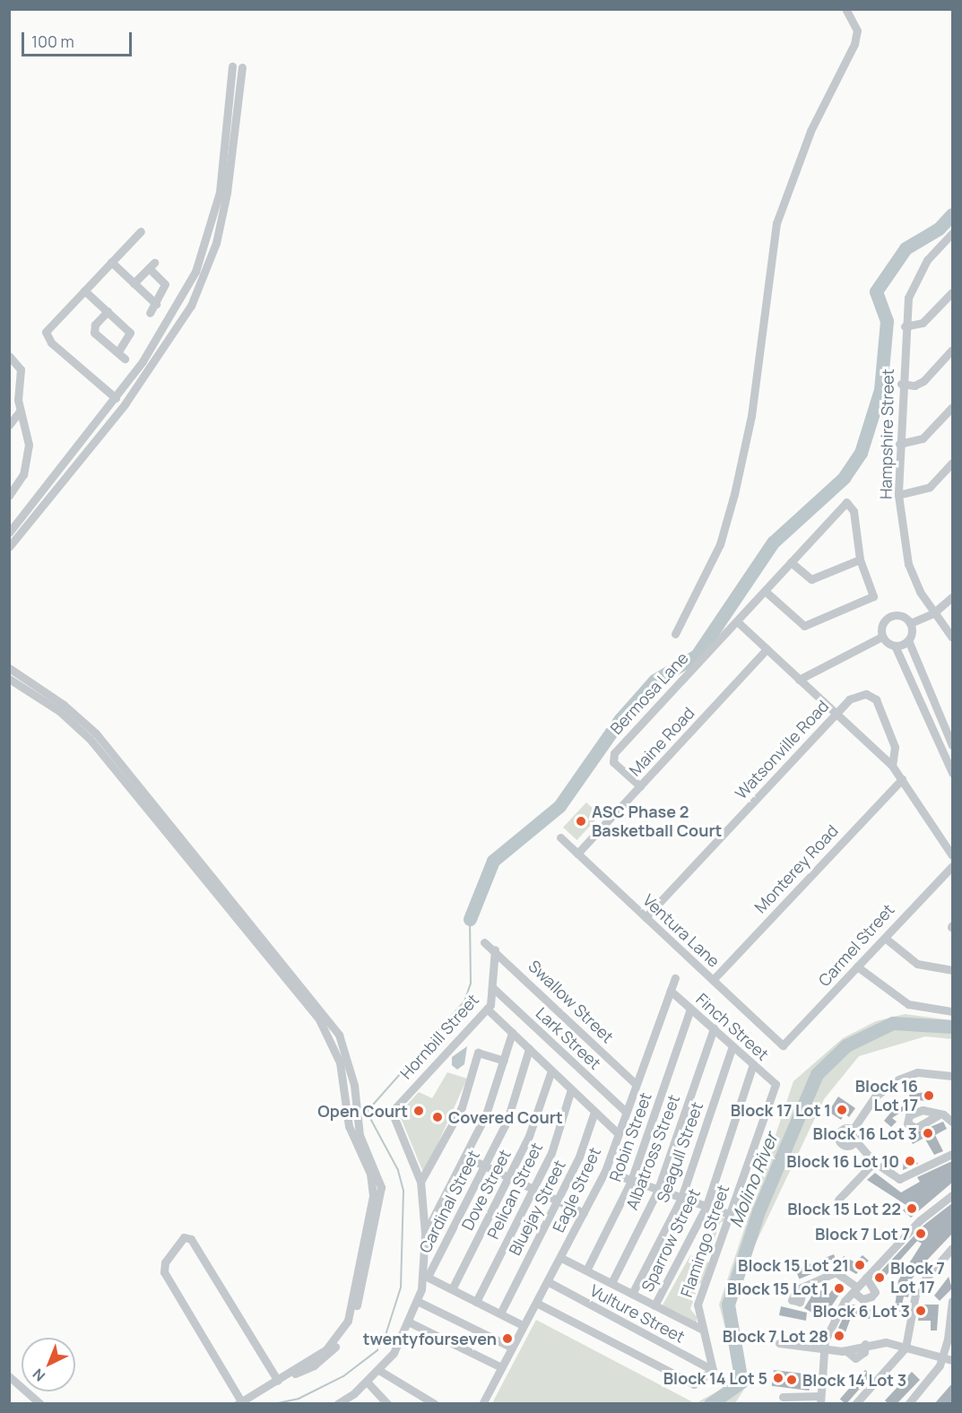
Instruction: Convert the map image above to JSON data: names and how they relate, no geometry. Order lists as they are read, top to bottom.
{
  "streets": {
    "street": [
      "Hampshire Street",
      "Bermosa Lane",
      "Maine Road",
      "Watsonville Road",
      "Monterey Road",
      "Ventura Lane",
      "Carmel Street",
      "Swallow Street",
      "Finch Street",
      "Hornbill Street",
      "Lark Street",
      "Robin Street",
      "Albatross Street",
      "Seagull Street",
      "Dove Street",
      "Eagle Street",
      "Pelican Street",
      "Cardinal Street",
      "Bluejay Street",
      "Sparrow Street",
      "Flamingo Street",
      "Vulture Street"
    ]
  },
  "crossings": [
    ["Bermosa Lane", "Maine Road"],
    ["Maine Road", "Ventura Lane"],
    ["Watsonville Road", "Ventura Lane"],
    ["Monterey Road", "Ventura Lane"],
    ["Ventura Lane", "Carmel Street"],
    ["Swallow Street", "Hornbill Street"],
    ["Swallow Street", "Eagle Street"],
    ["Finch Street", "Robin Street"],
    ["Finch Street", "Albatross Street"],
    ["Finch Street", "Seagull Street"],
    ["Finch Street", "Eagle Street"],
    ["Finch Street", "Sparrow Street"],
    ["Finch Street", "Flamingo Street"],
    ["Hornbill Street", "Lark Street"],
    ["Lark Street", "Eagle Street"],
    ["Eagle Street", "Vulture Street"],
    ["Flamingo Street", "Vulture Street"]
  ],
  "water": ["Molino River"],
  "places": [
    "ASC Phase 2 Basketball Court",
    "Block 16 Lot 17",
    "Block 17 Lot 1",
    "Open Court",
    "Covered Court",
    "Block 16 Lot 3",
    "Block 16 Lot 10",
    "Block 15 Lot 22",
    "Block 7 Lot 7",
    "Block 15 Lot 21",
    "Block 7 Lot 17",
    "Block 15 Lot 1",
    "Block 6 Lot 3",
    "Block 7 Lot 28",
    "twentyfourseven",
    "Block 14 Lot 5",
    "Block 14 Lot 3"
  ],
  "scale_bar": "100 m",
  "north": "bottom left"
}
